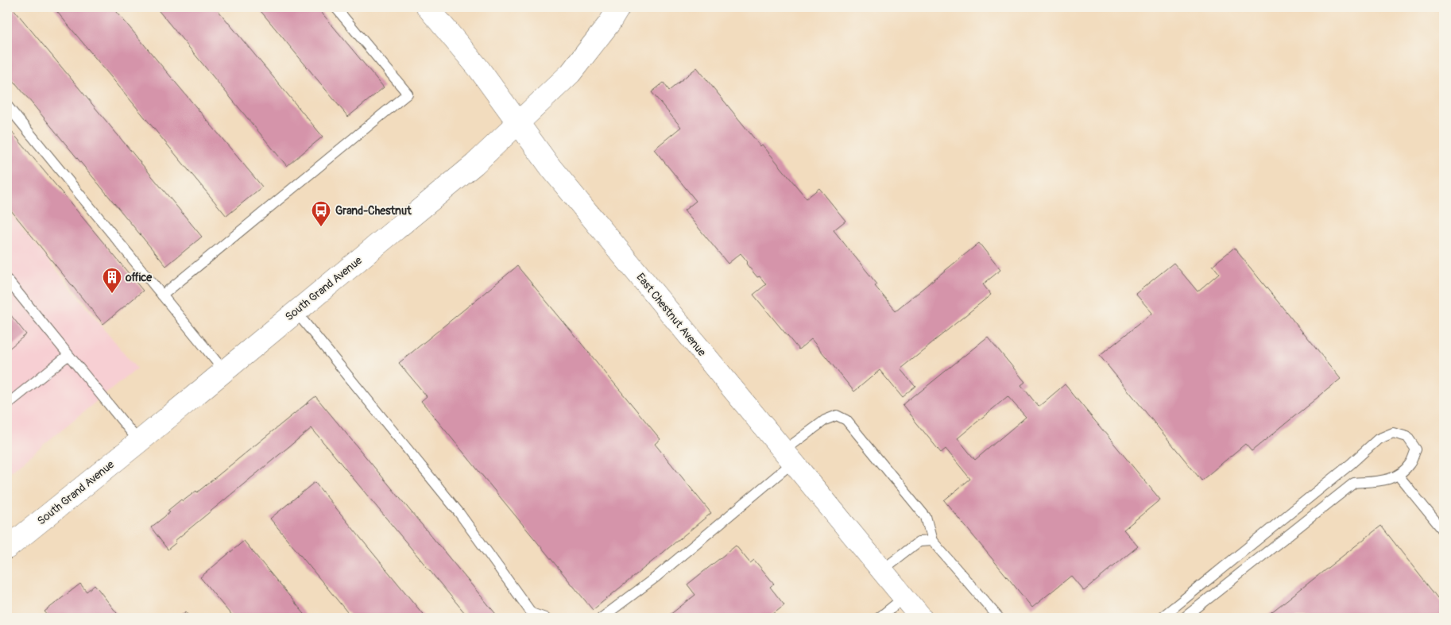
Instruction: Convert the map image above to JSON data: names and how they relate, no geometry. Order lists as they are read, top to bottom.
{
  "streets": {
    "main road": ["South Grand Avenue", "East Chestnut Avenue"]
  },
  "crossings": [
    ["South Grand Avenue", "East Chestnut Avenue"]
  ],
  "places": {
    "bus stop": ["Grand-Chestnut"],
    "building": ["office"]
  }
}
